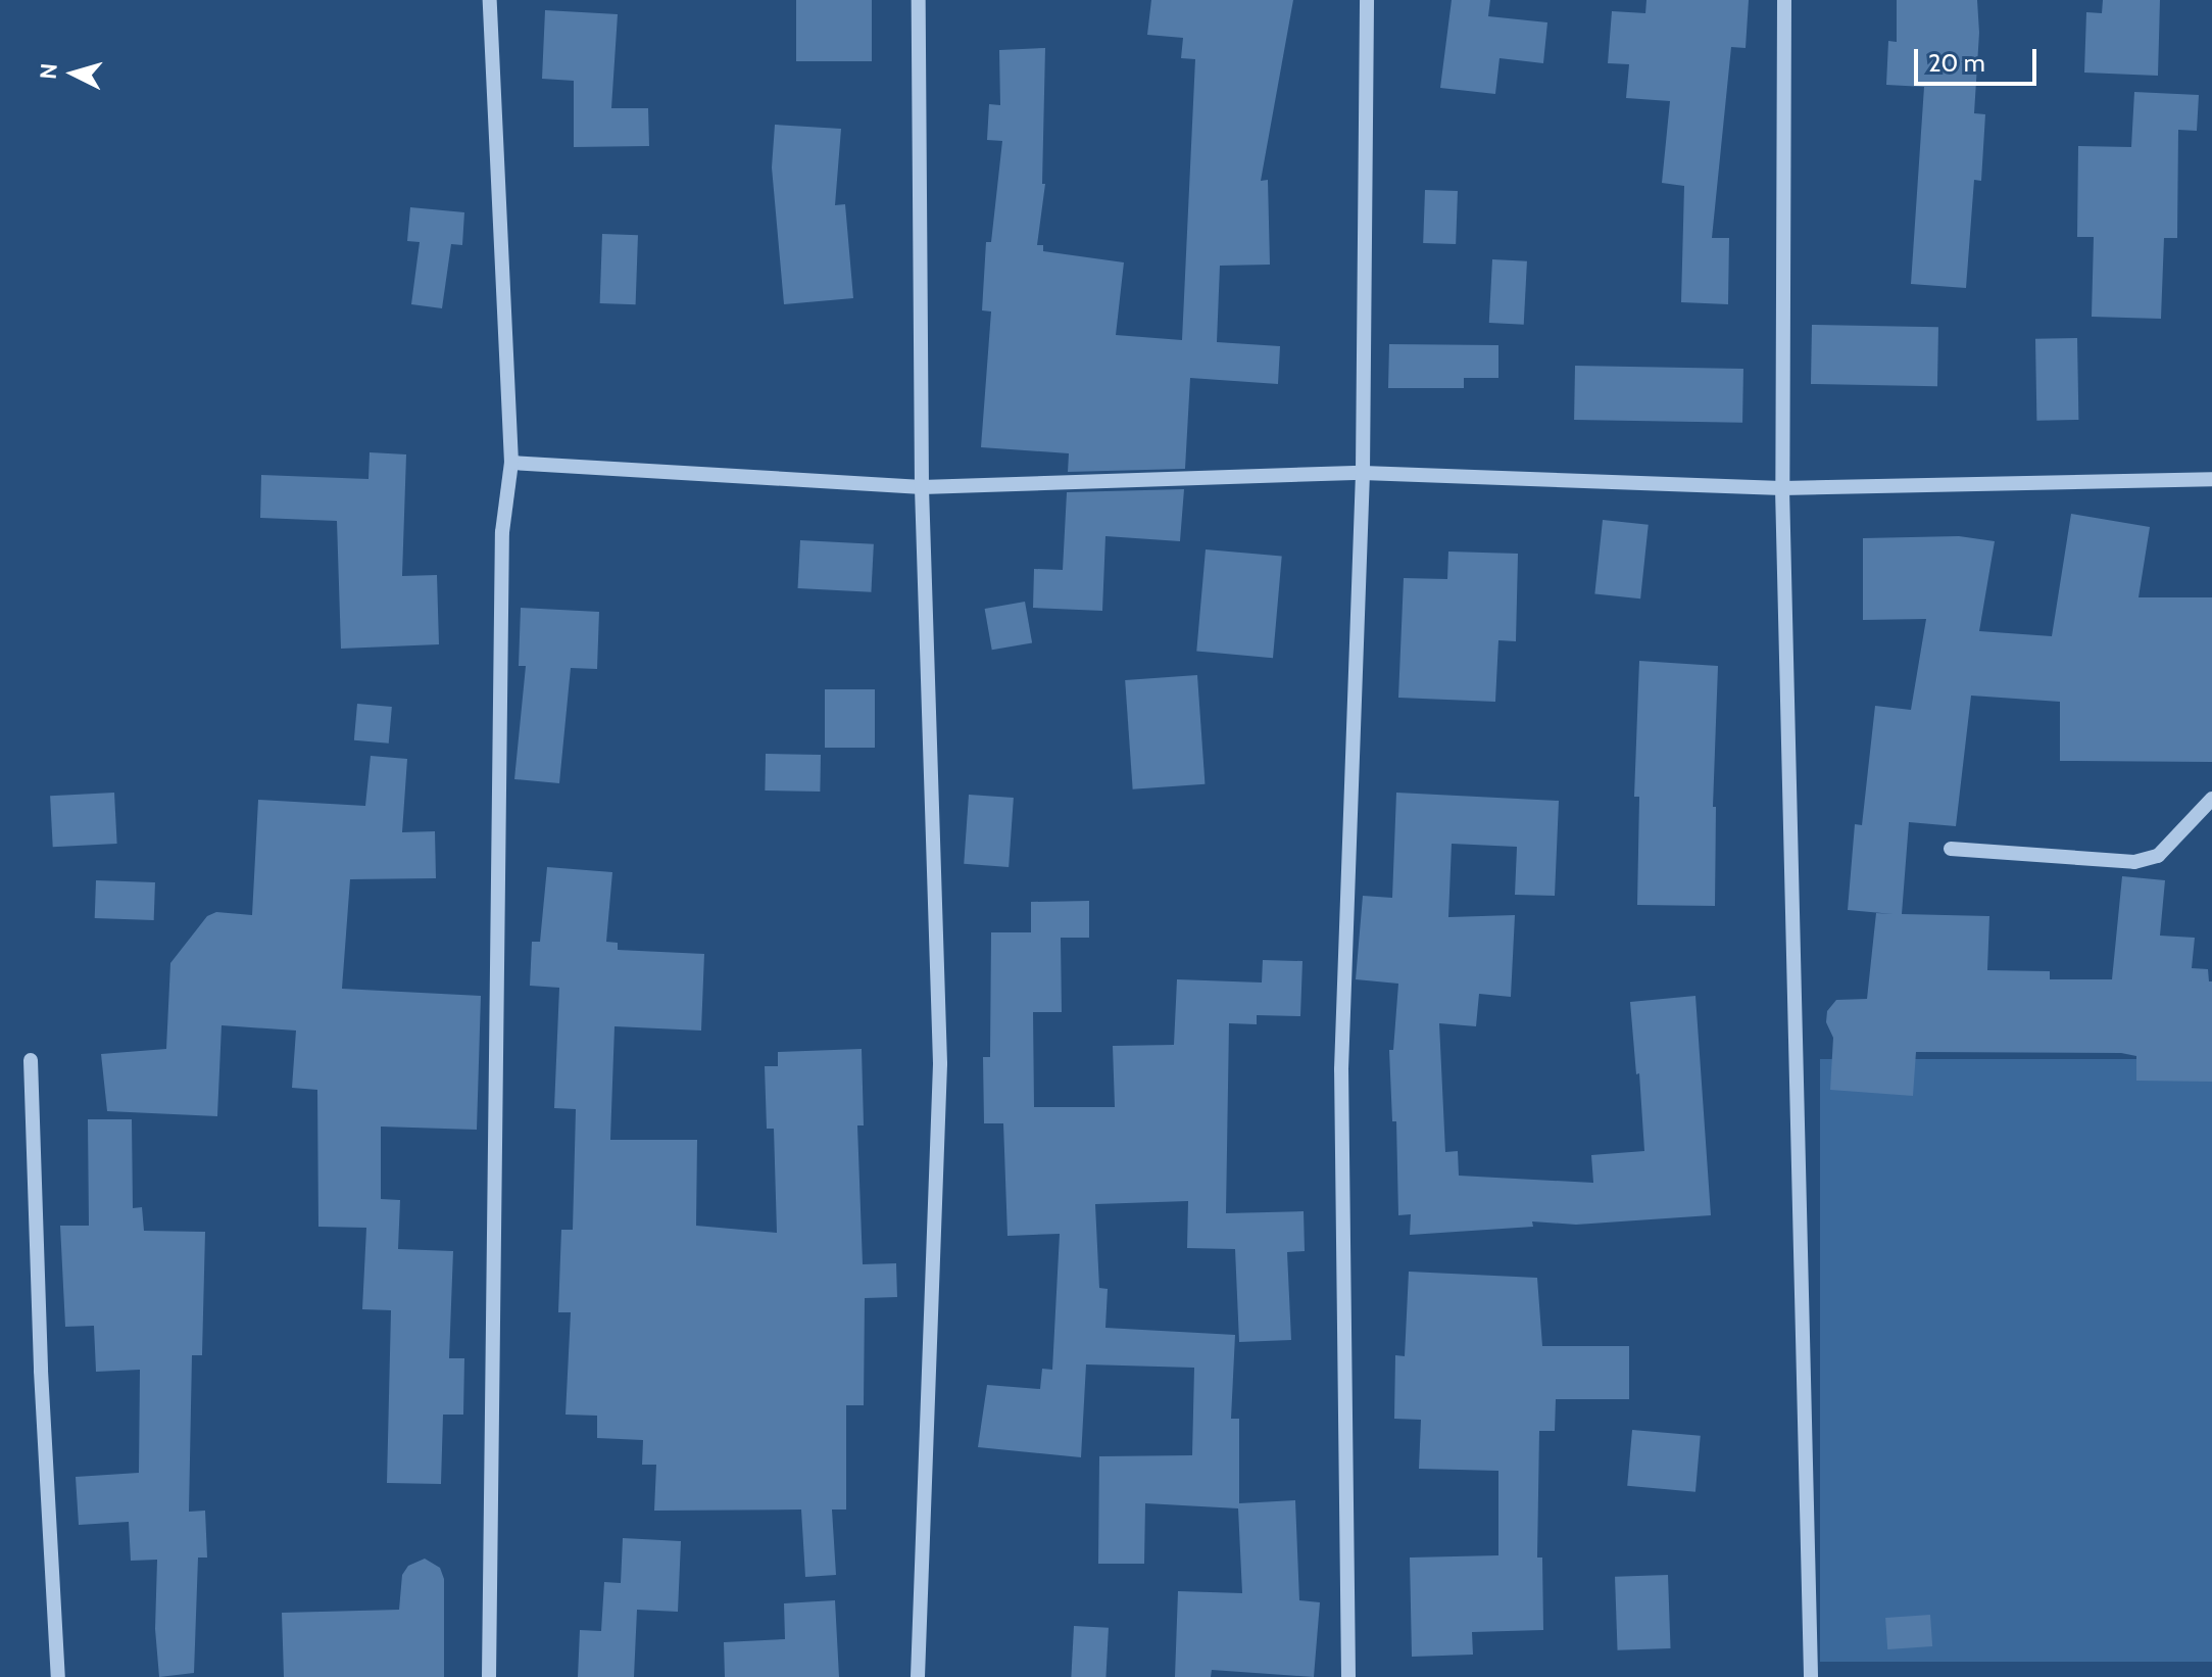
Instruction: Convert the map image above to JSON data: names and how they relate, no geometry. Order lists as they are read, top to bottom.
{
  "scale_bar": "20 m",
  "north": "left"
}
